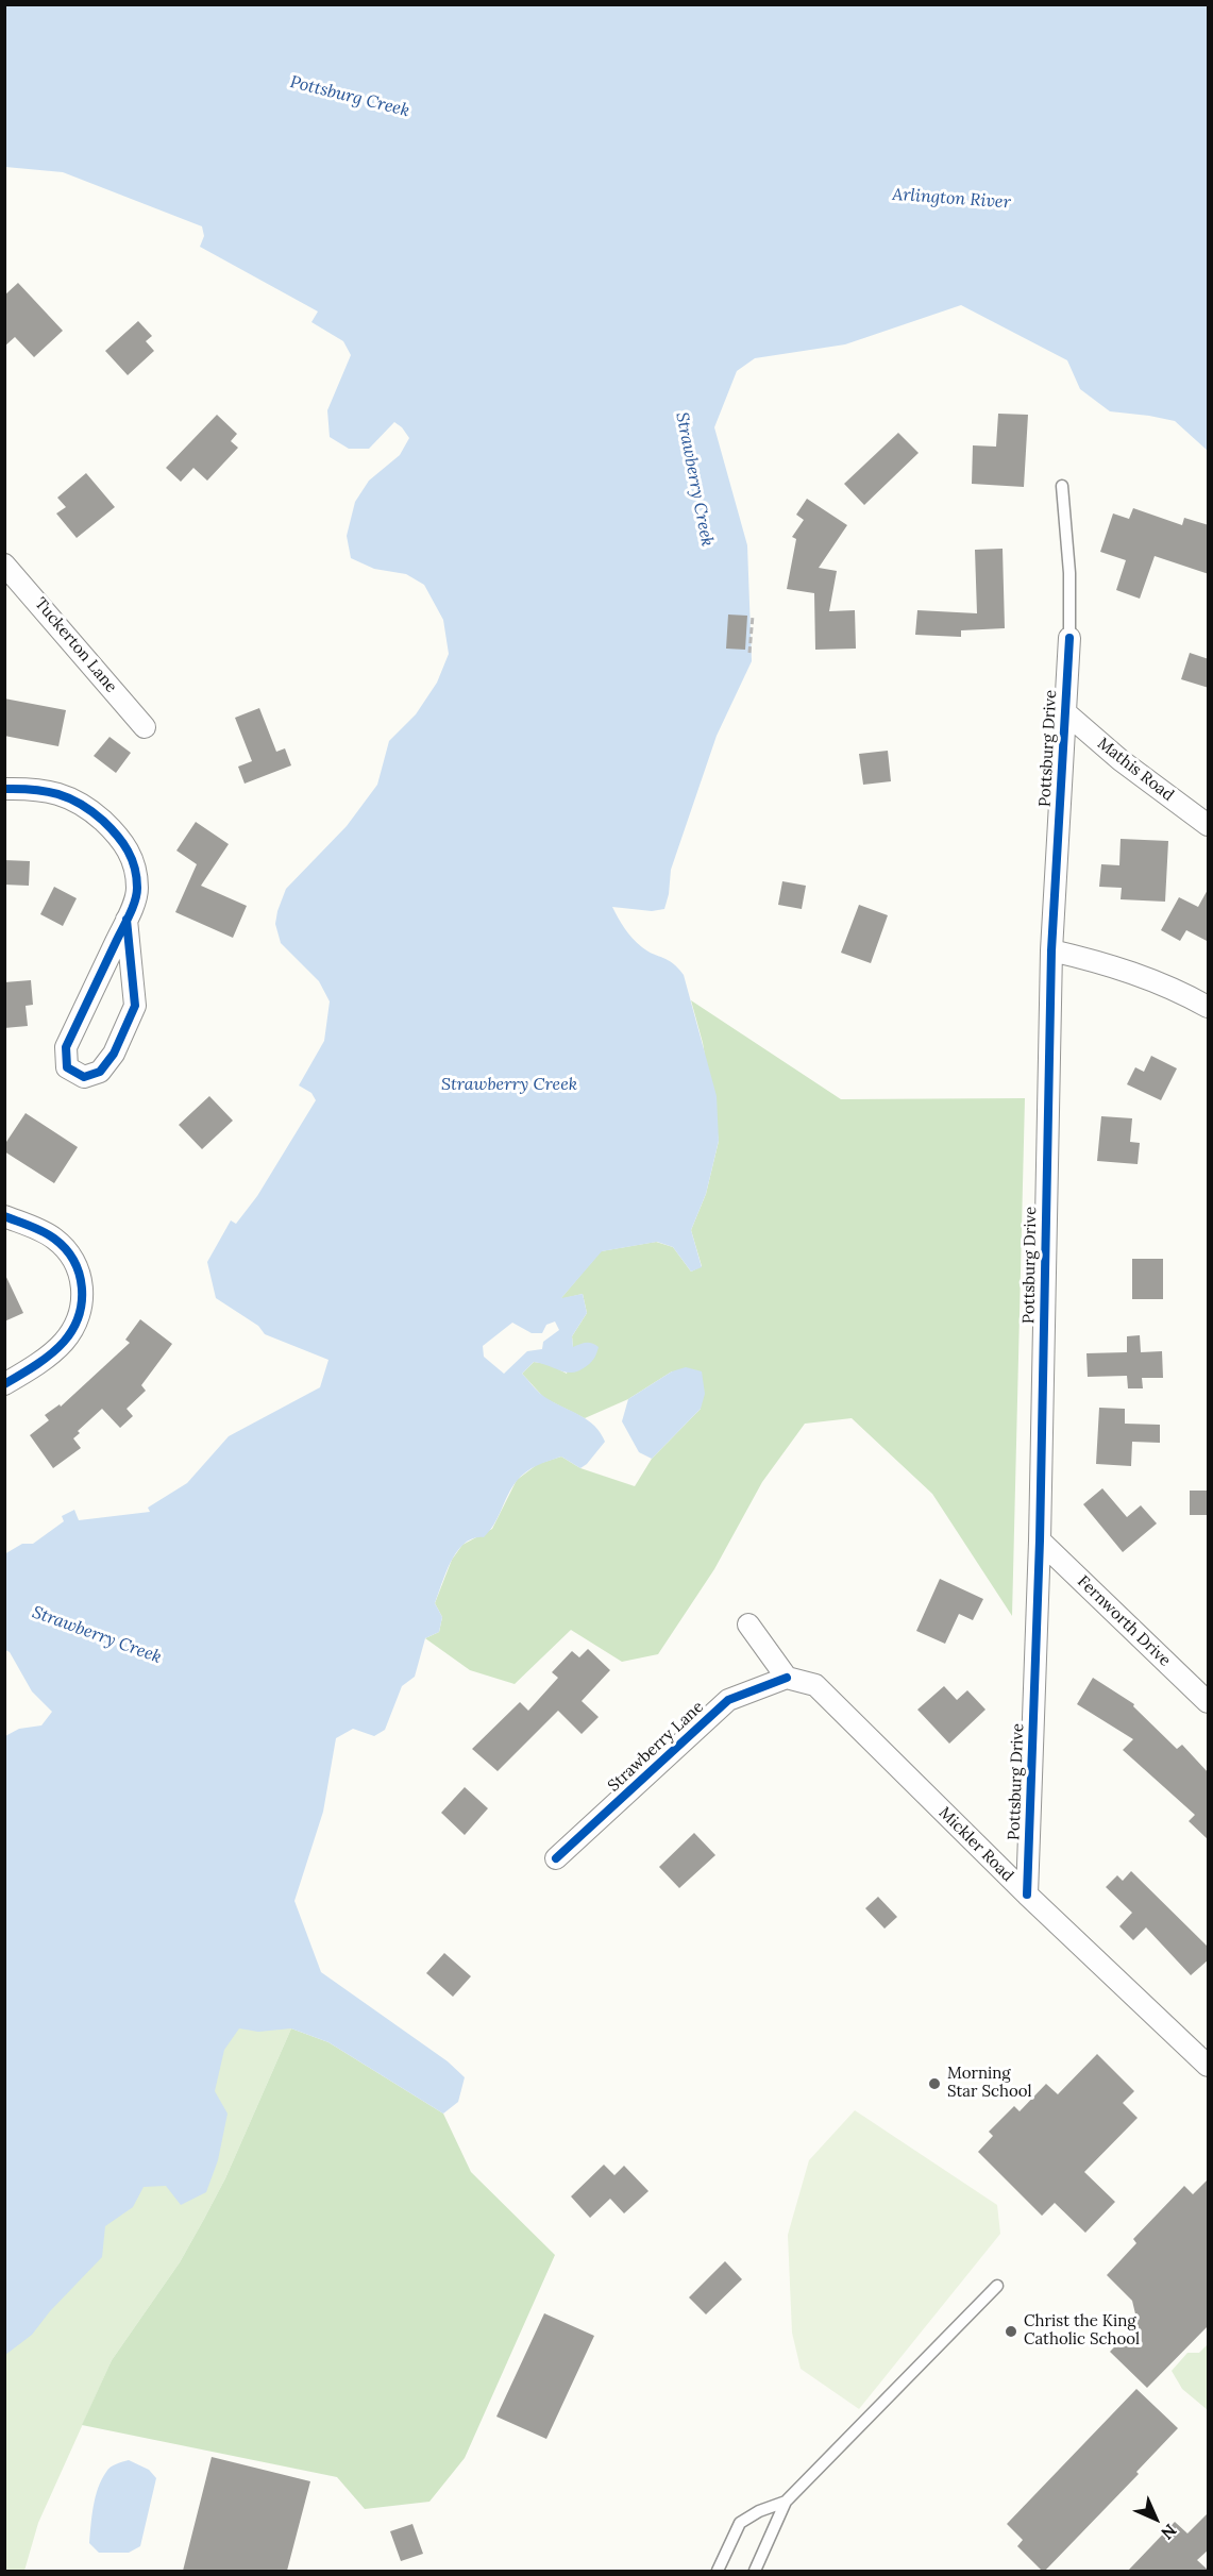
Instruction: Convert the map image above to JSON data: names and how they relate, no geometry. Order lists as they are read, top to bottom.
{
  "streets": {
    "street": [
      "Tuckerton Lane",
      "Pottsburg Drive",
      "Mathis Road",
      "Fernworth Drive",
      "Strawberry Lane",
      "Mickler Road"
    ]
  },
  "crossings": [
    ["Pottsburg Drive", "Mathis Road"],
    ["Pottsburg Drive", "Fernworth Drive"],
    ["Pottsburg Drive", "Mickler Road"],
    ["Strawberry Lane", "Mickler Road"]
  ],
  "water": ["Pottsburg Creek", "Arlington River", "Strawberry Creek"],
  "places": ["Morning Star School", "Christ the King Catholic School"],
  "north": "bottom right"
}
